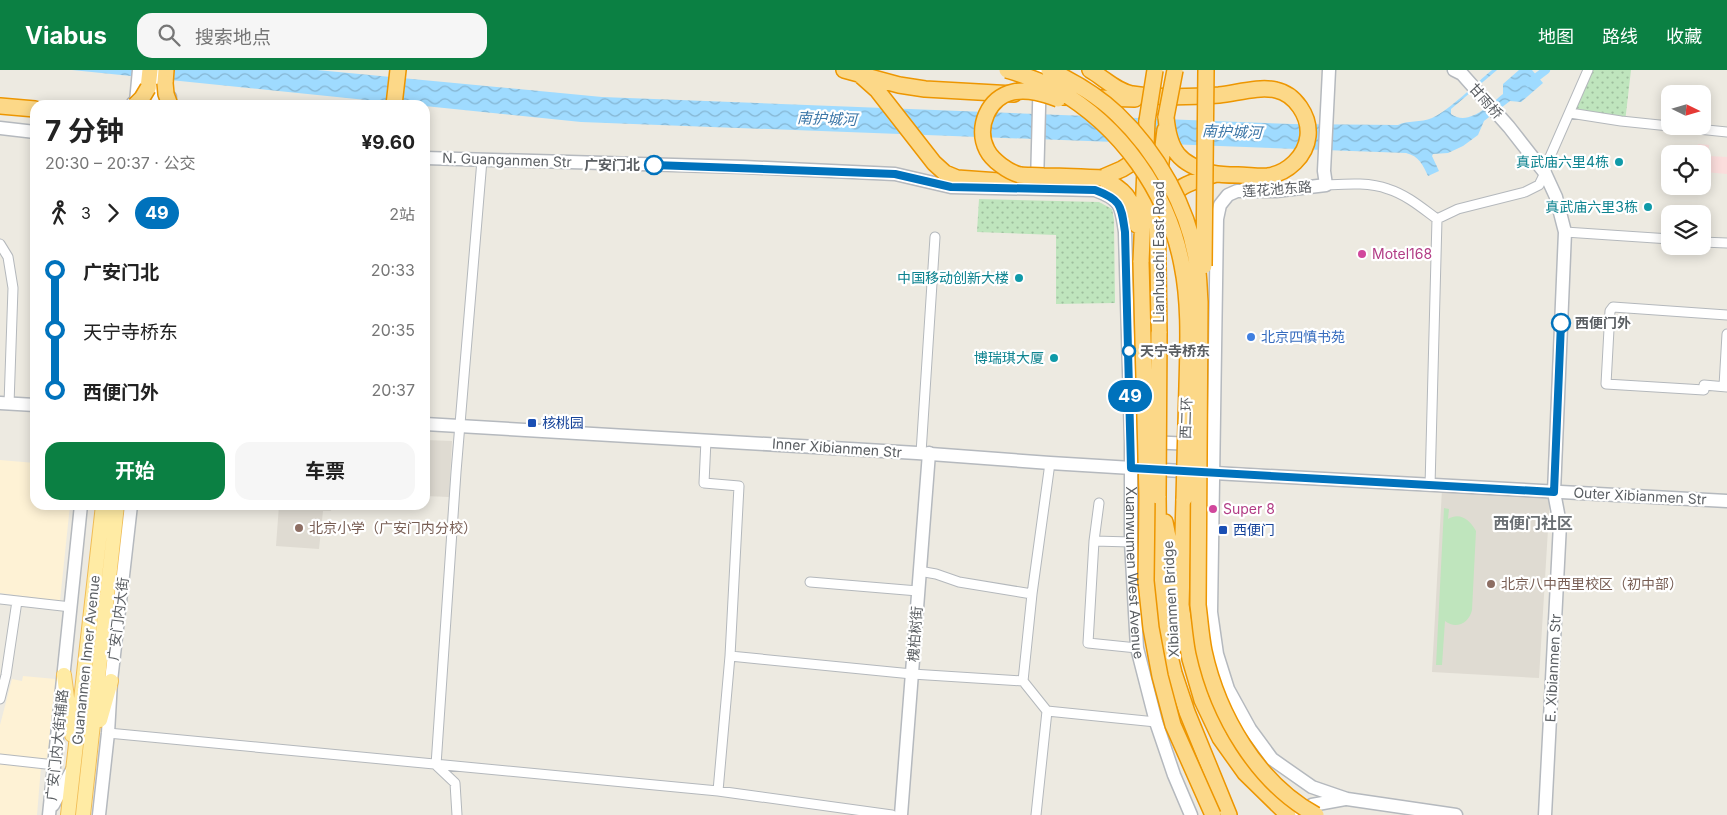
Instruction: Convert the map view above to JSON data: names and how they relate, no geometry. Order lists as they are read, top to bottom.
{
  "streets": {
    "highway": [
      "Lianhuachi East Road",
      "西二环",
      "Xuanwumen West Avenue",
      "Xibianmen Bridge"
    ],
    "main road": ["Guananmen Inner Avenue"],
    "street": [
      "甘雨桥",
      "N. Guanganmen Str",
      "莲花池东路",
      "Inner Xibianmen Str",
      "Outer Xibianmen Str",
      "广安门内大街",
      "槐柏树街",
      "E. Xibianmen Str",
      "广安门内大街辅路"
    ]
  },
  "crossings": [
    ["甘雨桥", "E. Xibianmen Str"],
    ["N. Guanganmen Str", "Xuanwumen West Avenue"],
    ["莲花池东路", "Inner Xibianmen Str"],
    ["Lianhuachi East Road", "Xibianmen Bridge"],
    ["Inner Xibianmen Str", "Outer Xibianmen Str"],
    ["Inner Xibianmen Str", "Xuanwumen West Avenue"],
    ["Inner Xibianmen Str", "槐柏树街"],
    ["Outer Xibianmen Str", "E. Xibianmen Str"]
  ],
  "districts": ["西便门社区"],
  "water": ["南护城河"],
  "places": {
    "other": [
      "真武庙六里4栋",
      "广安门北",
      "真武庙六里3栋",
      "Motel168",
      "中国移动创新大楼",
      "西便门外",
      "北京四慎书苑",
      "天宁寺桥东",
      "博瑞琪大厦",
      "Super 8",
      "北京小学（广安门内分校）",
      "北京八中西里校区（初中部）"
    ],
    "transit": ["核桃园", "西便门"]
  },
  "lines": ["bus line 49"],
  "north": "right",
  "page": {
    "header": "Viabus",
    "search": "搜索地点",
    "nav": ["地图", "路线", "收藏"],
    "on_map": "49",
    "heading": ["7 分钟", "20:30 – 20:37 · 公交", "¥9.60"],
    "legs": ["3", "49", "2站"],
    "list": [
      {
        "name": "广安门北",
        "value": "20:33"
      },
      {
        "name": "天宁寺桥东",
        "value": "20:35"
      },
      {
        "name": "西便门外",
        "value": "20:37"
      }
    ],
    "buttons": ["开始", "车票"]
  }
}
